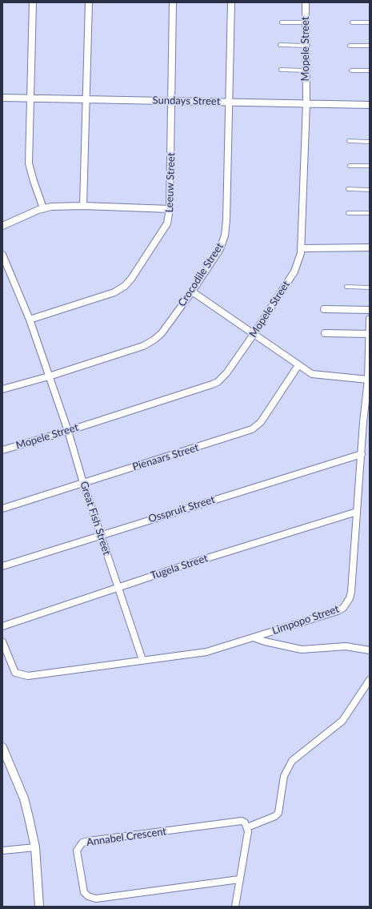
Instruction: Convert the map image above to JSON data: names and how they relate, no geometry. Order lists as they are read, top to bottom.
{
  "streets": {
    "street": [
      "Mopele Street",
      "Sundays Street",
      "Leeuw Street",
      "Crocodile Street",
      "Pienaars Street",
      "Osspruit Street",
      "Great Fish Street",
      "Tugela Street",
      "Limpopo Street",
      "Annabel Crescent"
    ]
  },
  "crossings": [
    ["Mopele Street", "Sundays Street"],
    ["Mopele Street", "Great Fish Street"],
    ["Sundays Street", "Leeuw Street"],
    ["Sundays Street", "Crocodile Street"],
    ["Leeuw Street", "Great Fish Street"],
    ["Crocodile Street", "Great Fish Street"],
    ["Pienaars Street", "Great Fish Street"],
    ["Osspruit Street", "Great Fish Street"],
    ["Osspruit Street", "Limpopo Street"],
    ["Great Fish Street", "Tugela Street"],
    ["Great Fish Street", "Limpopo Street"],
    ["Tugela Street", "Limpopo Street"]
  ]
}
